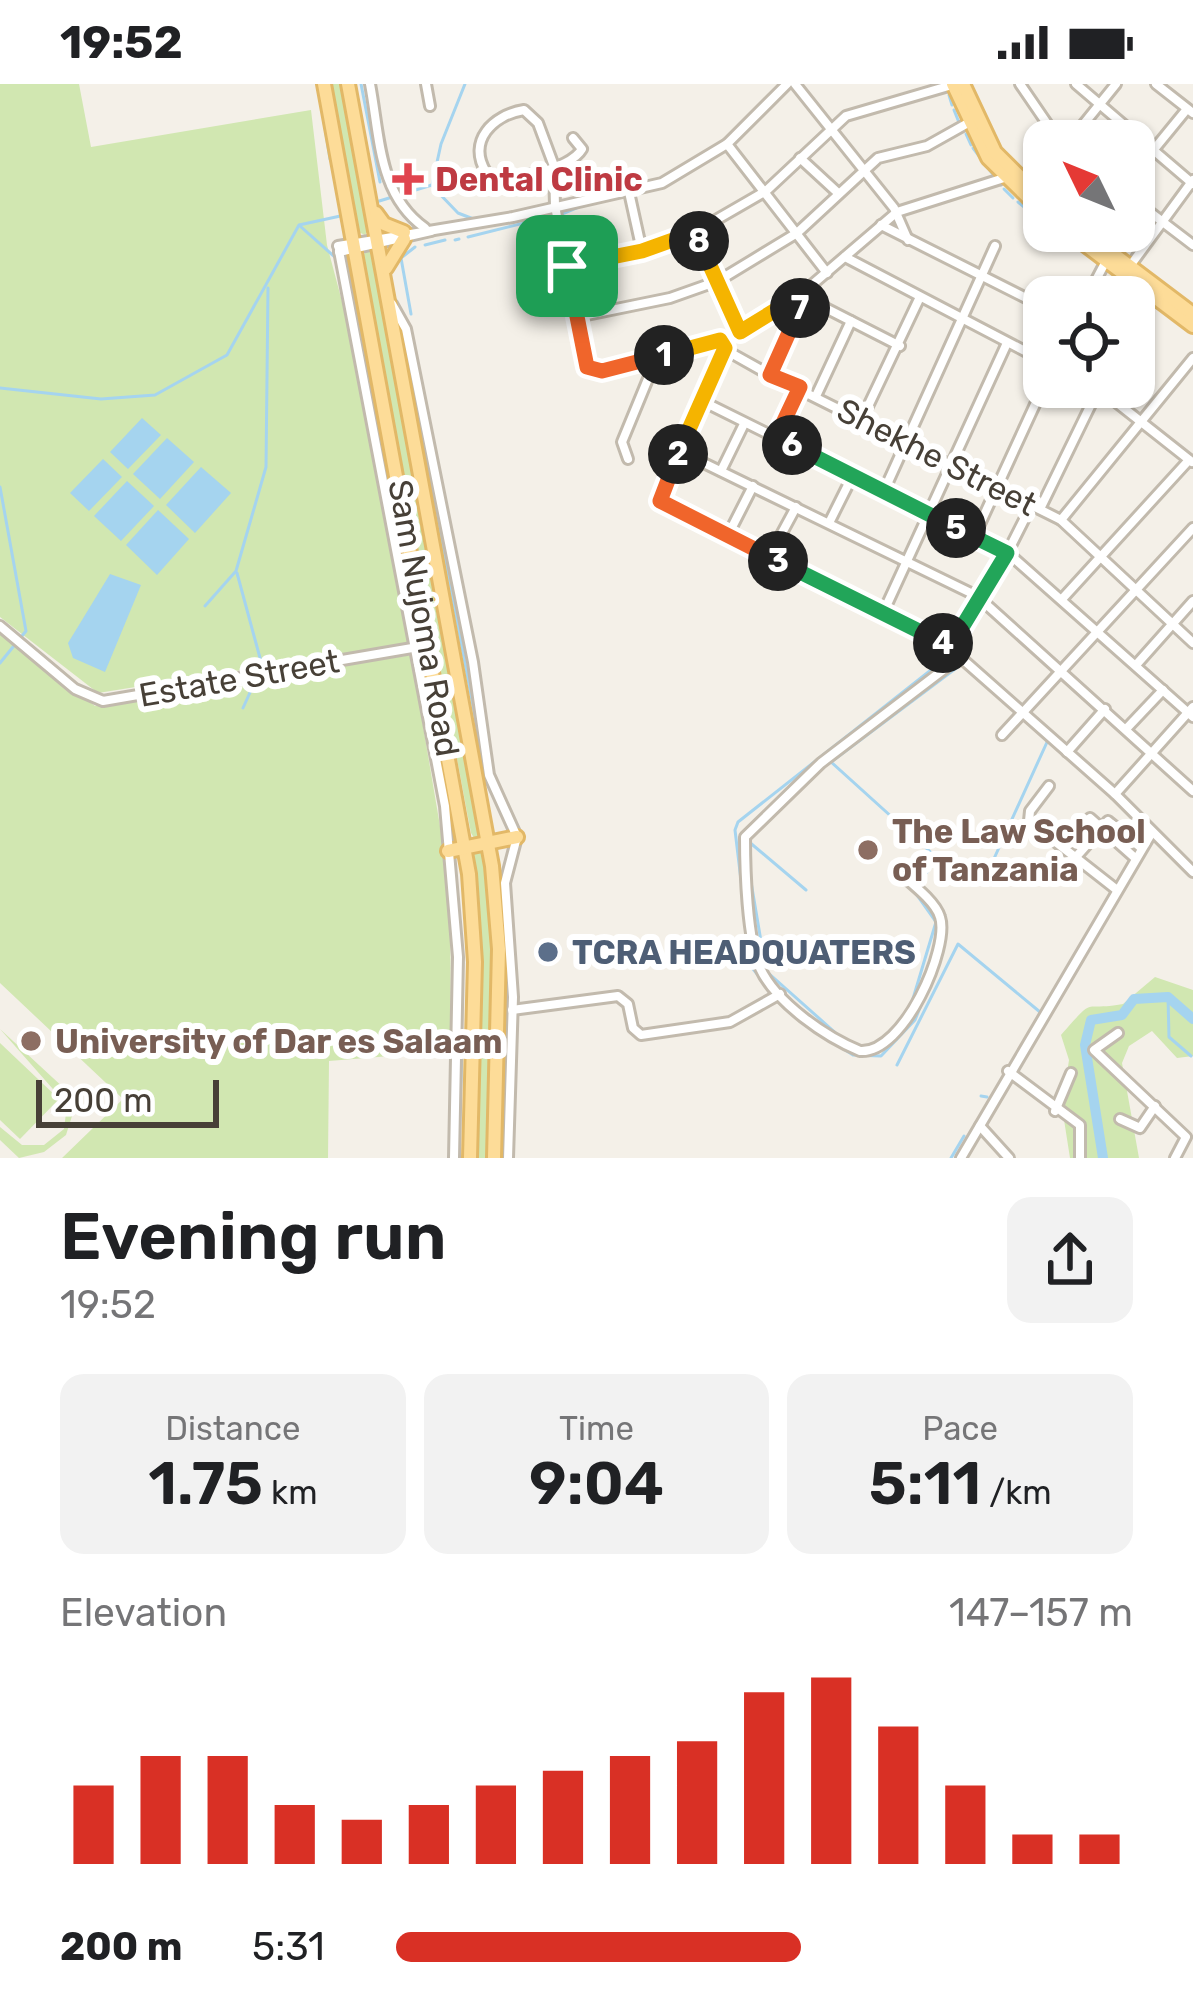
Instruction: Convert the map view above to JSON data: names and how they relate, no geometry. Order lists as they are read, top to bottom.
{
  "streets": {
    "main road": ["Sam Nujoma Road"],
    "street": ["Shekhe Street", "Estate Street"]
  },
  "crossings": [
    ["Sam Nujoma Road", "Estate Street"]
  ],
  "places": {
    "health": ["Dental Clinic"],
    "other": ["The Law School of Tanzania", "TCRA HEADQUATERS", "University of Dar es Salaam"]
  },
  "scale_bar": "200 m",
  "north": "top left",
  "page": {
    "status": "19:52",
    "pins": [
      "8",
      "7",
      "1",
      "6",
      "2",
      "5",
      "3",
      "4"
    ],
    "scale": "200 m",
    "heading": ["Evening run", "19:52"],
    "stats": [
      ["Distance", "1.75 km"],
      ["Time", "9:04"],
      ["Pace", "5:11 /km"]
    ],
    "chart": ["Elevation", "147–157 m"],
    "list": [
      {
        "name": "200 m",
        "note": "5:31"
      }
    ]
  }
}
